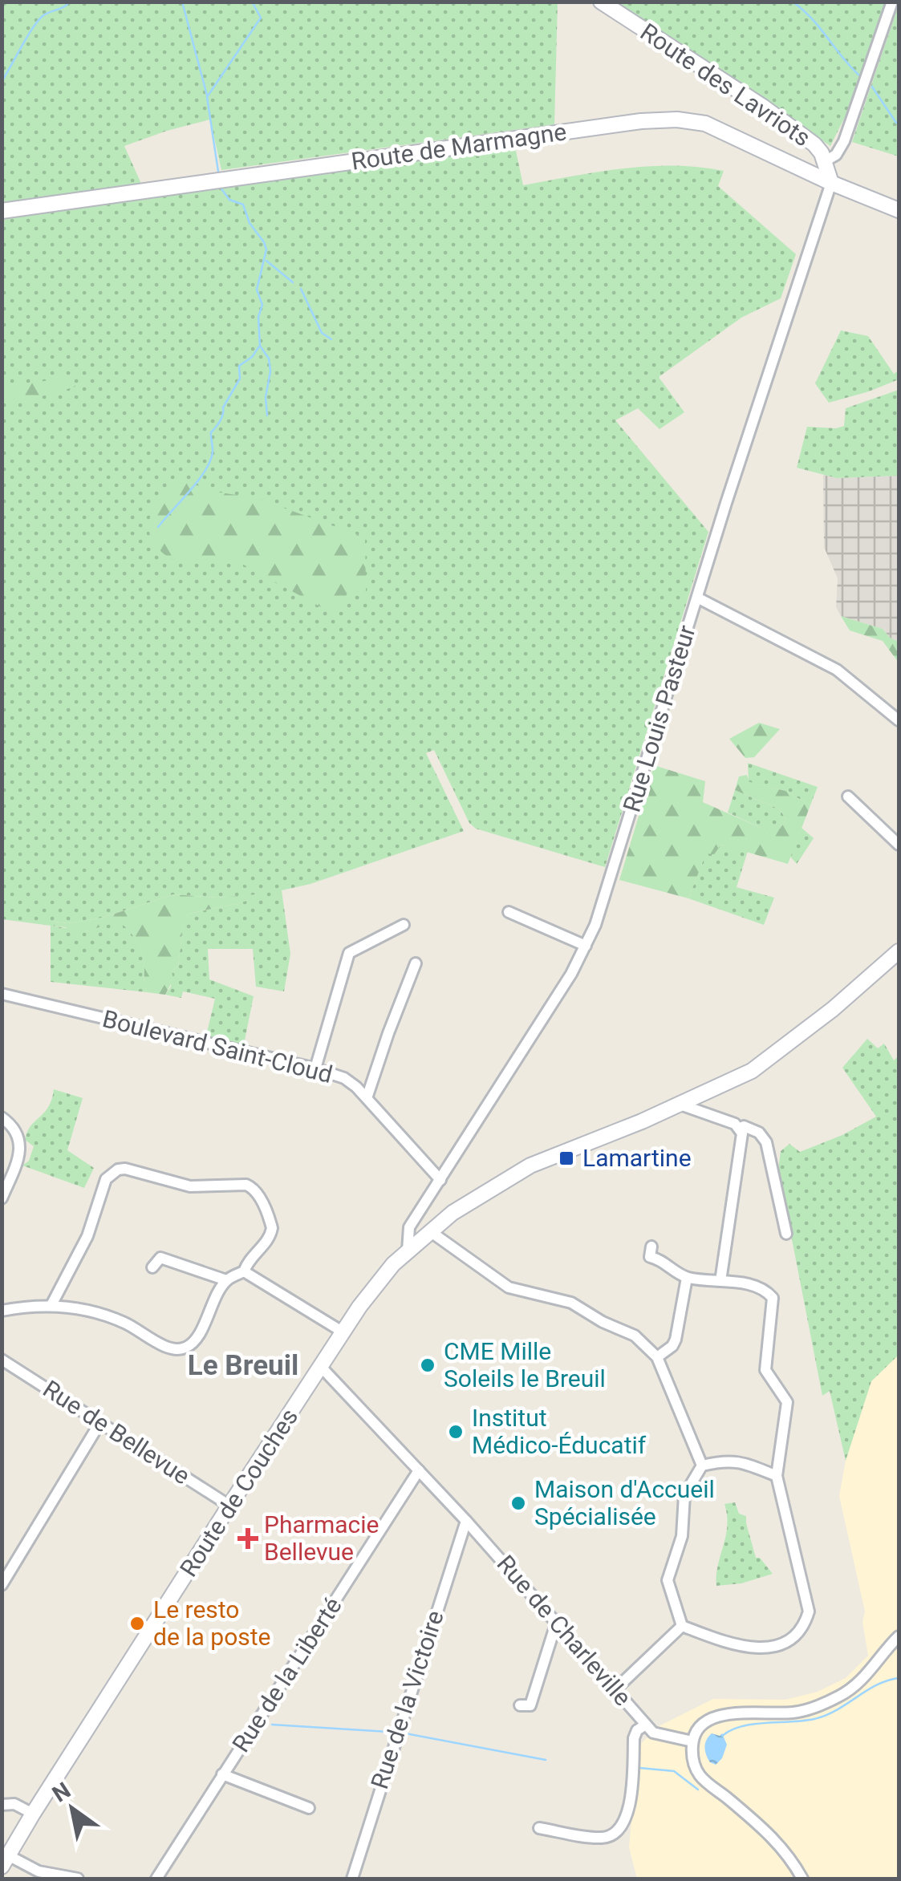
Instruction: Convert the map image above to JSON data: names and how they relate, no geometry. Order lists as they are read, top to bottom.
{
  "streets": {
    "main road": ["Route des Lavriots", "Route de Marmagne", "Route de Couches"],
    "street": [
      "Rue Louis Pasteur",
      "Boulevard Saint-Cloud",
      "Rue de Bellevue",
      "Rue de Charleville",
      "Rue de la Liberté",
      "Rue de la Victoire"
    ]
  },
  "crossings": [
    ["Route des Lavriots", "Route de Marmagne"],
    ["Route des Lavriots", "Rue Louis Pasteur"],
    ["Route de Marmagne", "Rue Louis Pasteur"],
    ["Rue Louis Pasteur", "Boulevard Saint-Cloud"],
    ["Rue de Bellevue", "Route de Couches"],
    ["Route de Couches", "Rue de Charleville"],
    ["Rue de Charleville", "Rue de la Liberté"],
    ["Rue de Charleville", "Rue de la Victoire"]
  ],
  "districts": ["Le Breuil"],
  "places": {
    "transit": ["Lamartine"],
    "other": [
      "CME Mille Soleils le Breuil",
      "Institut Médico-Éducatif",
      "Maison d'Accueil Spécialisée",
      "Le resto de la poste"
    ],
    "health": ["Pharmacie Bellevue"]
  },
  "north": "top left"
}
